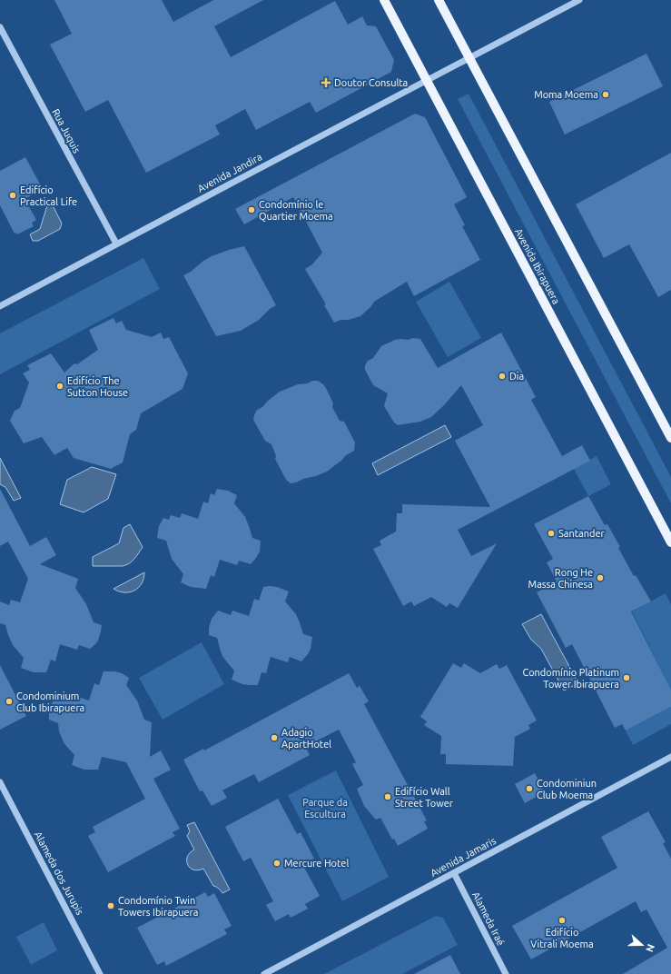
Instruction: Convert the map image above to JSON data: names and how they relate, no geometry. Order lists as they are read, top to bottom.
{
  "streets": {
    "main road": ["Avenida Ibirapuera"],
    "street": [
      "Rua Juquis",
      "Avenida Jandira",
      "Avenida Jamaris",
      "Alameda dos Jurupis",
      "Alameda Iraé"
    ]
  },
  "crossings": [
    ["Rua Juquis", "Avenida Jandira"],
    ["Avenida Jandira", "Avenida Ibirapuera"],
    ["Avenida Jamaris", "Alameda Iraé"]
  ],
  "parks": ["Parque da Escultura"],
  "places": {
    "health": ["Doutor Consulta"],
    "other": [
      "Moma Moema",
      "Edifício Practical Life",
      "Condomínio le Quartier Moema",
      "Dia",
      "Edifício The Sutton House",
      "Santander",
      "Rong He Massa Chinesa",
      "Condomínio Platinum Tower Ibirapuera",
      "Condominium Club Ibirapuera",
      "Adagio ApartHotel",
      "Condominiun Club Moema",
      "Edifício Wall Street Tower",
      "Mercure Hotel",
      "Condomínio Twin Towers Ibirapuera",
      "Edifício Vitrali Moema"
    ]
  },
  "north": "right"
}
